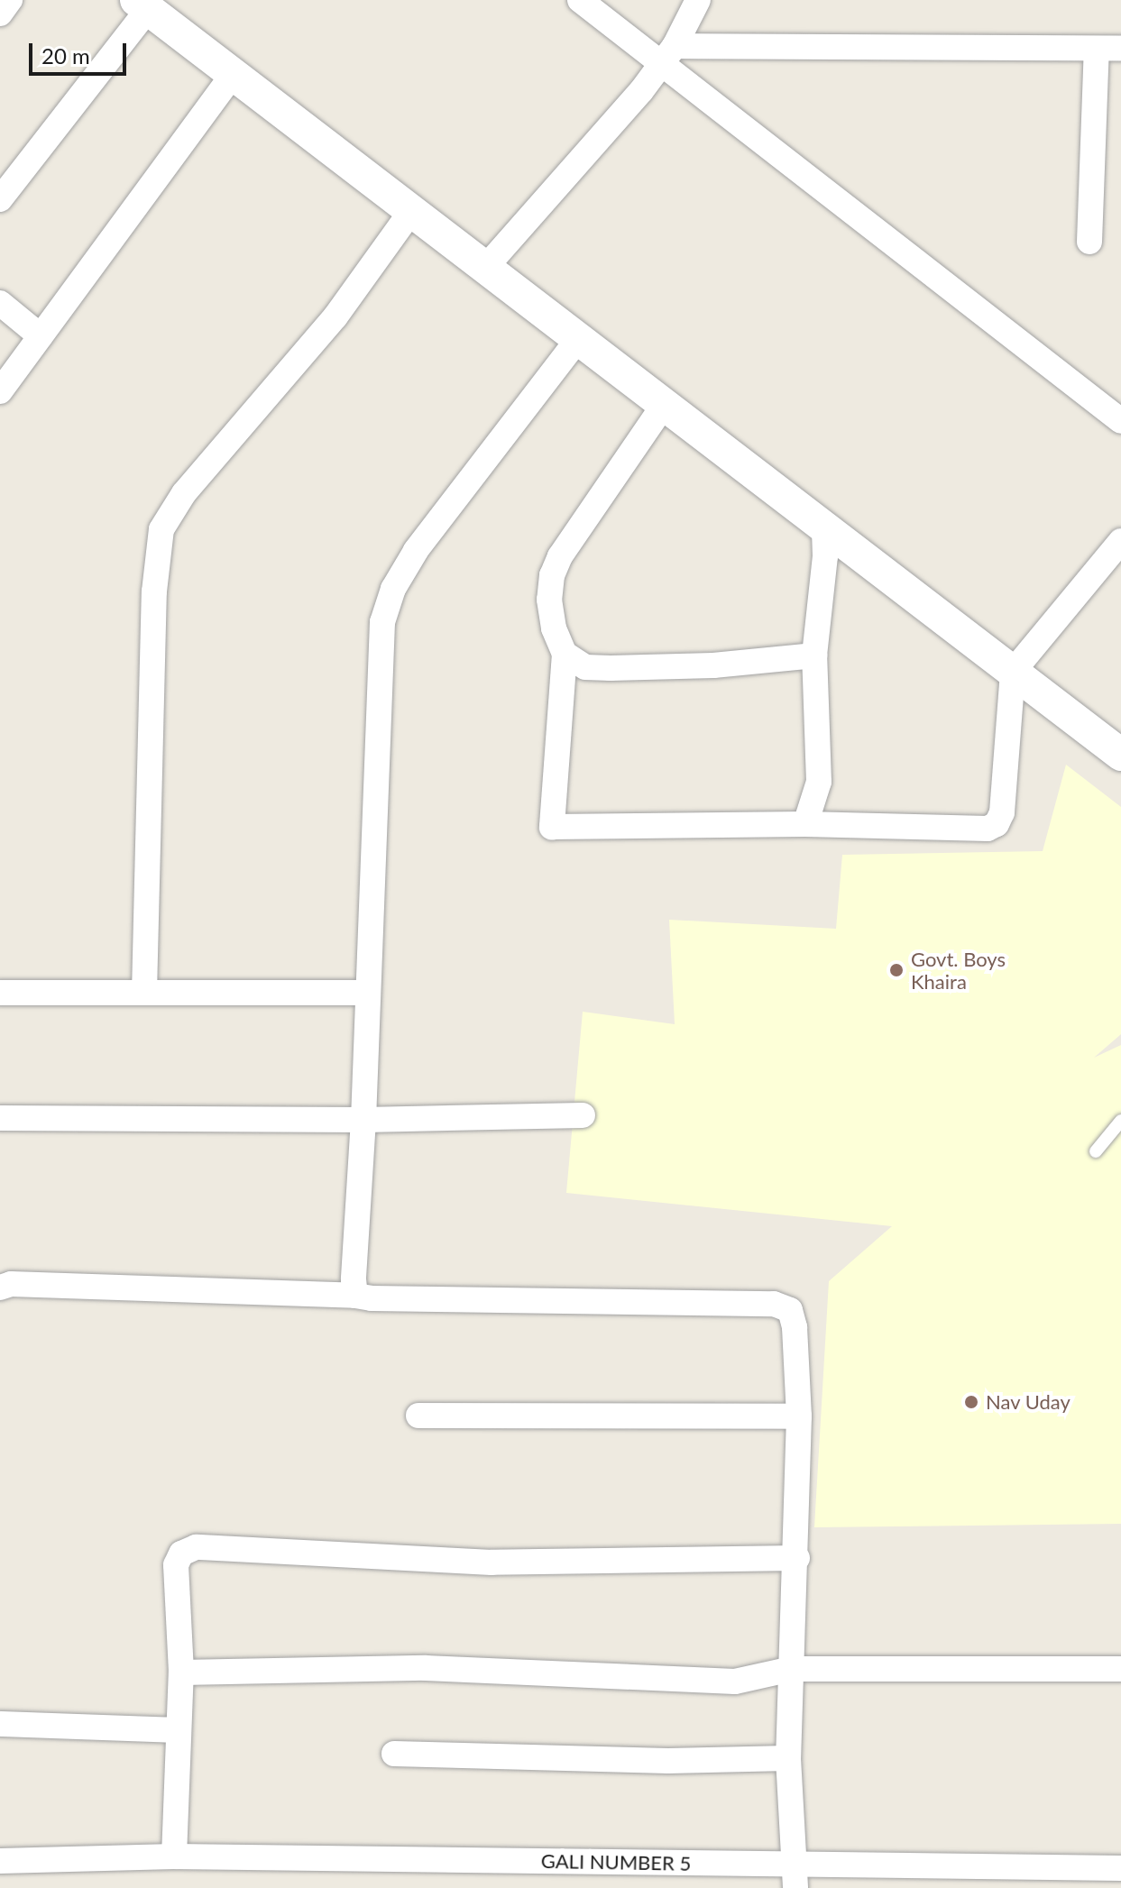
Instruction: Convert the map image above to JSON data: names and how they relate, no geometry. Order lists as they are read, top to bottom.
{
  "streets": {
    "street": ["GALI NUMBER 5"]
  },
  "places": ["Govt. Boys Khaira", "Nav Uday"],
  "scale_bar": "20 m"
}
